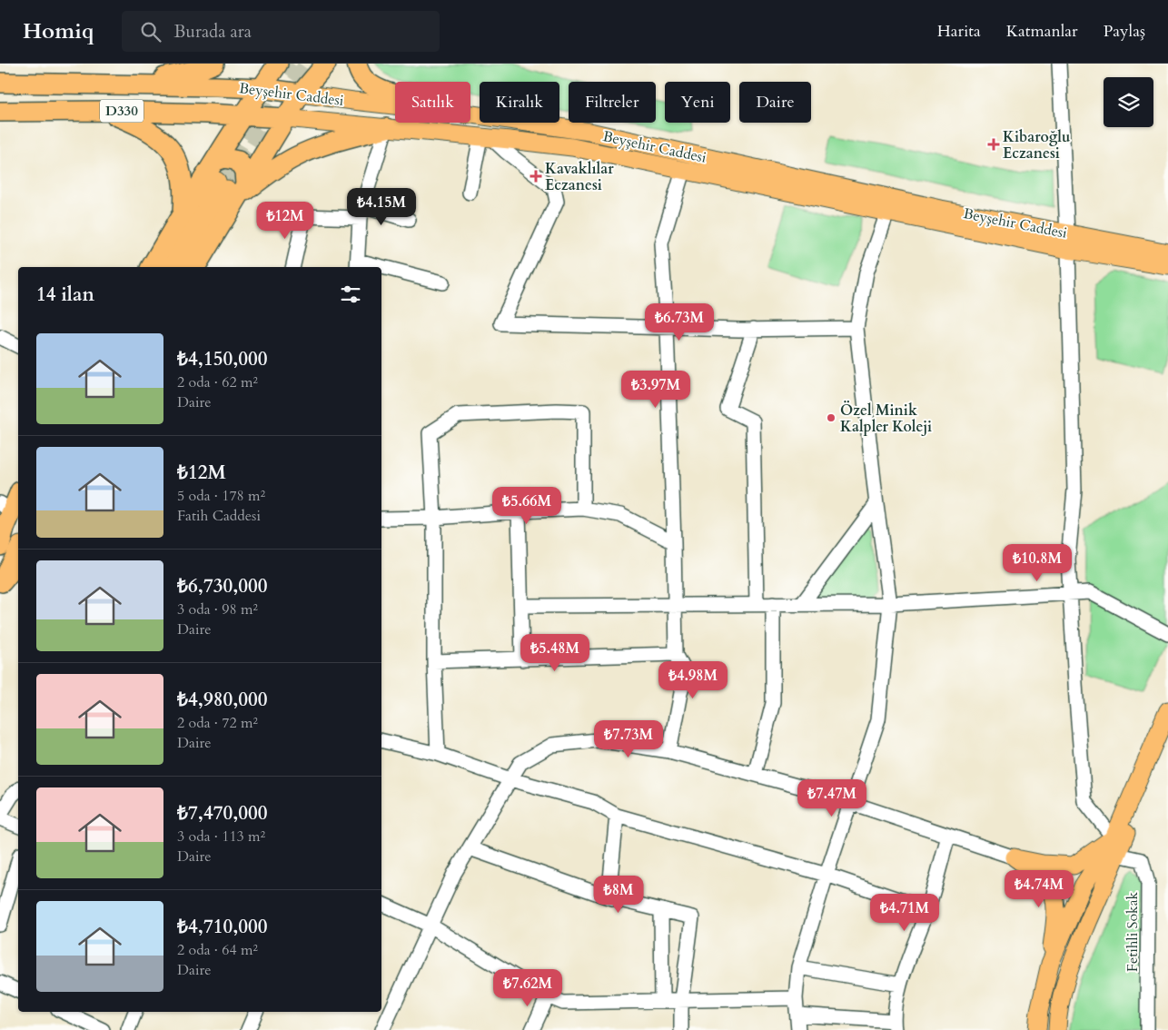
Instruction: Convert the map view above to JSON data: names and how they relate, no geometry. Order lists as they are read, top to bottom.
{
  "streets": {
    "highway": ["Beyşehir Caddesi", "D330"],
    "street": ["Fetihli Sokak"]
  },
  "crossings": [
    ["Beyşehir Caddesi", "D330"]
  ],
  "places": {
    "health": ["Kibaroğlu Eczanesi", "Kavaklılar Eczanesi"],
    "other": ["Özel Minik Kalpler Koleji"]
  },
  "page": {
    "header": "Homiq",
    "search": "Burada ara",
    "nav": ["Harita", "Katmanlar", "Paylaş"],
    "chip": [
      "Satılık",
      "Kiralık",
      "Filtreler",
      "Yeni",
      "Daire"
    ],
    "price": [
      "₺4.15M",
      "₺12M",
      "₺6.73M",
      "₺3.97M",
      "₺5.66M",
      "₺10.8M",
      "₺5.48M",
      "₺4.98M",
      "₺7.73M",
      "₺7.47M",
      "₺4.74M",
      "₺8M",
      "₺4.71M",
      "₺7.62M"
    ],
    "heading": "14 ilan",
    "list": [
      {
        "name": "₺4,150,000",
        "note": "2 oda · 62 m² · Daire"
      },
      {
        "name": "₺12M",
        "note": "5 oda · 178 m² · Fatih Caddesi"
      },
      {
        "name": "₺6,730,000",
        "note": "3 oda · 98 m² · Daire"
      },
      {
        "name": "₺4,980,000",
        "note": "2 oda · 72 m² · Daire"
      },
      {
        "name": "₺7,470,000",
        "note": "3 oda · 113 m² · Daire"
      },
      {
        "name": "₺4,710,000",
        "note": "2 oda · 64 m² · Daire"
      }
    ]
  }
}
